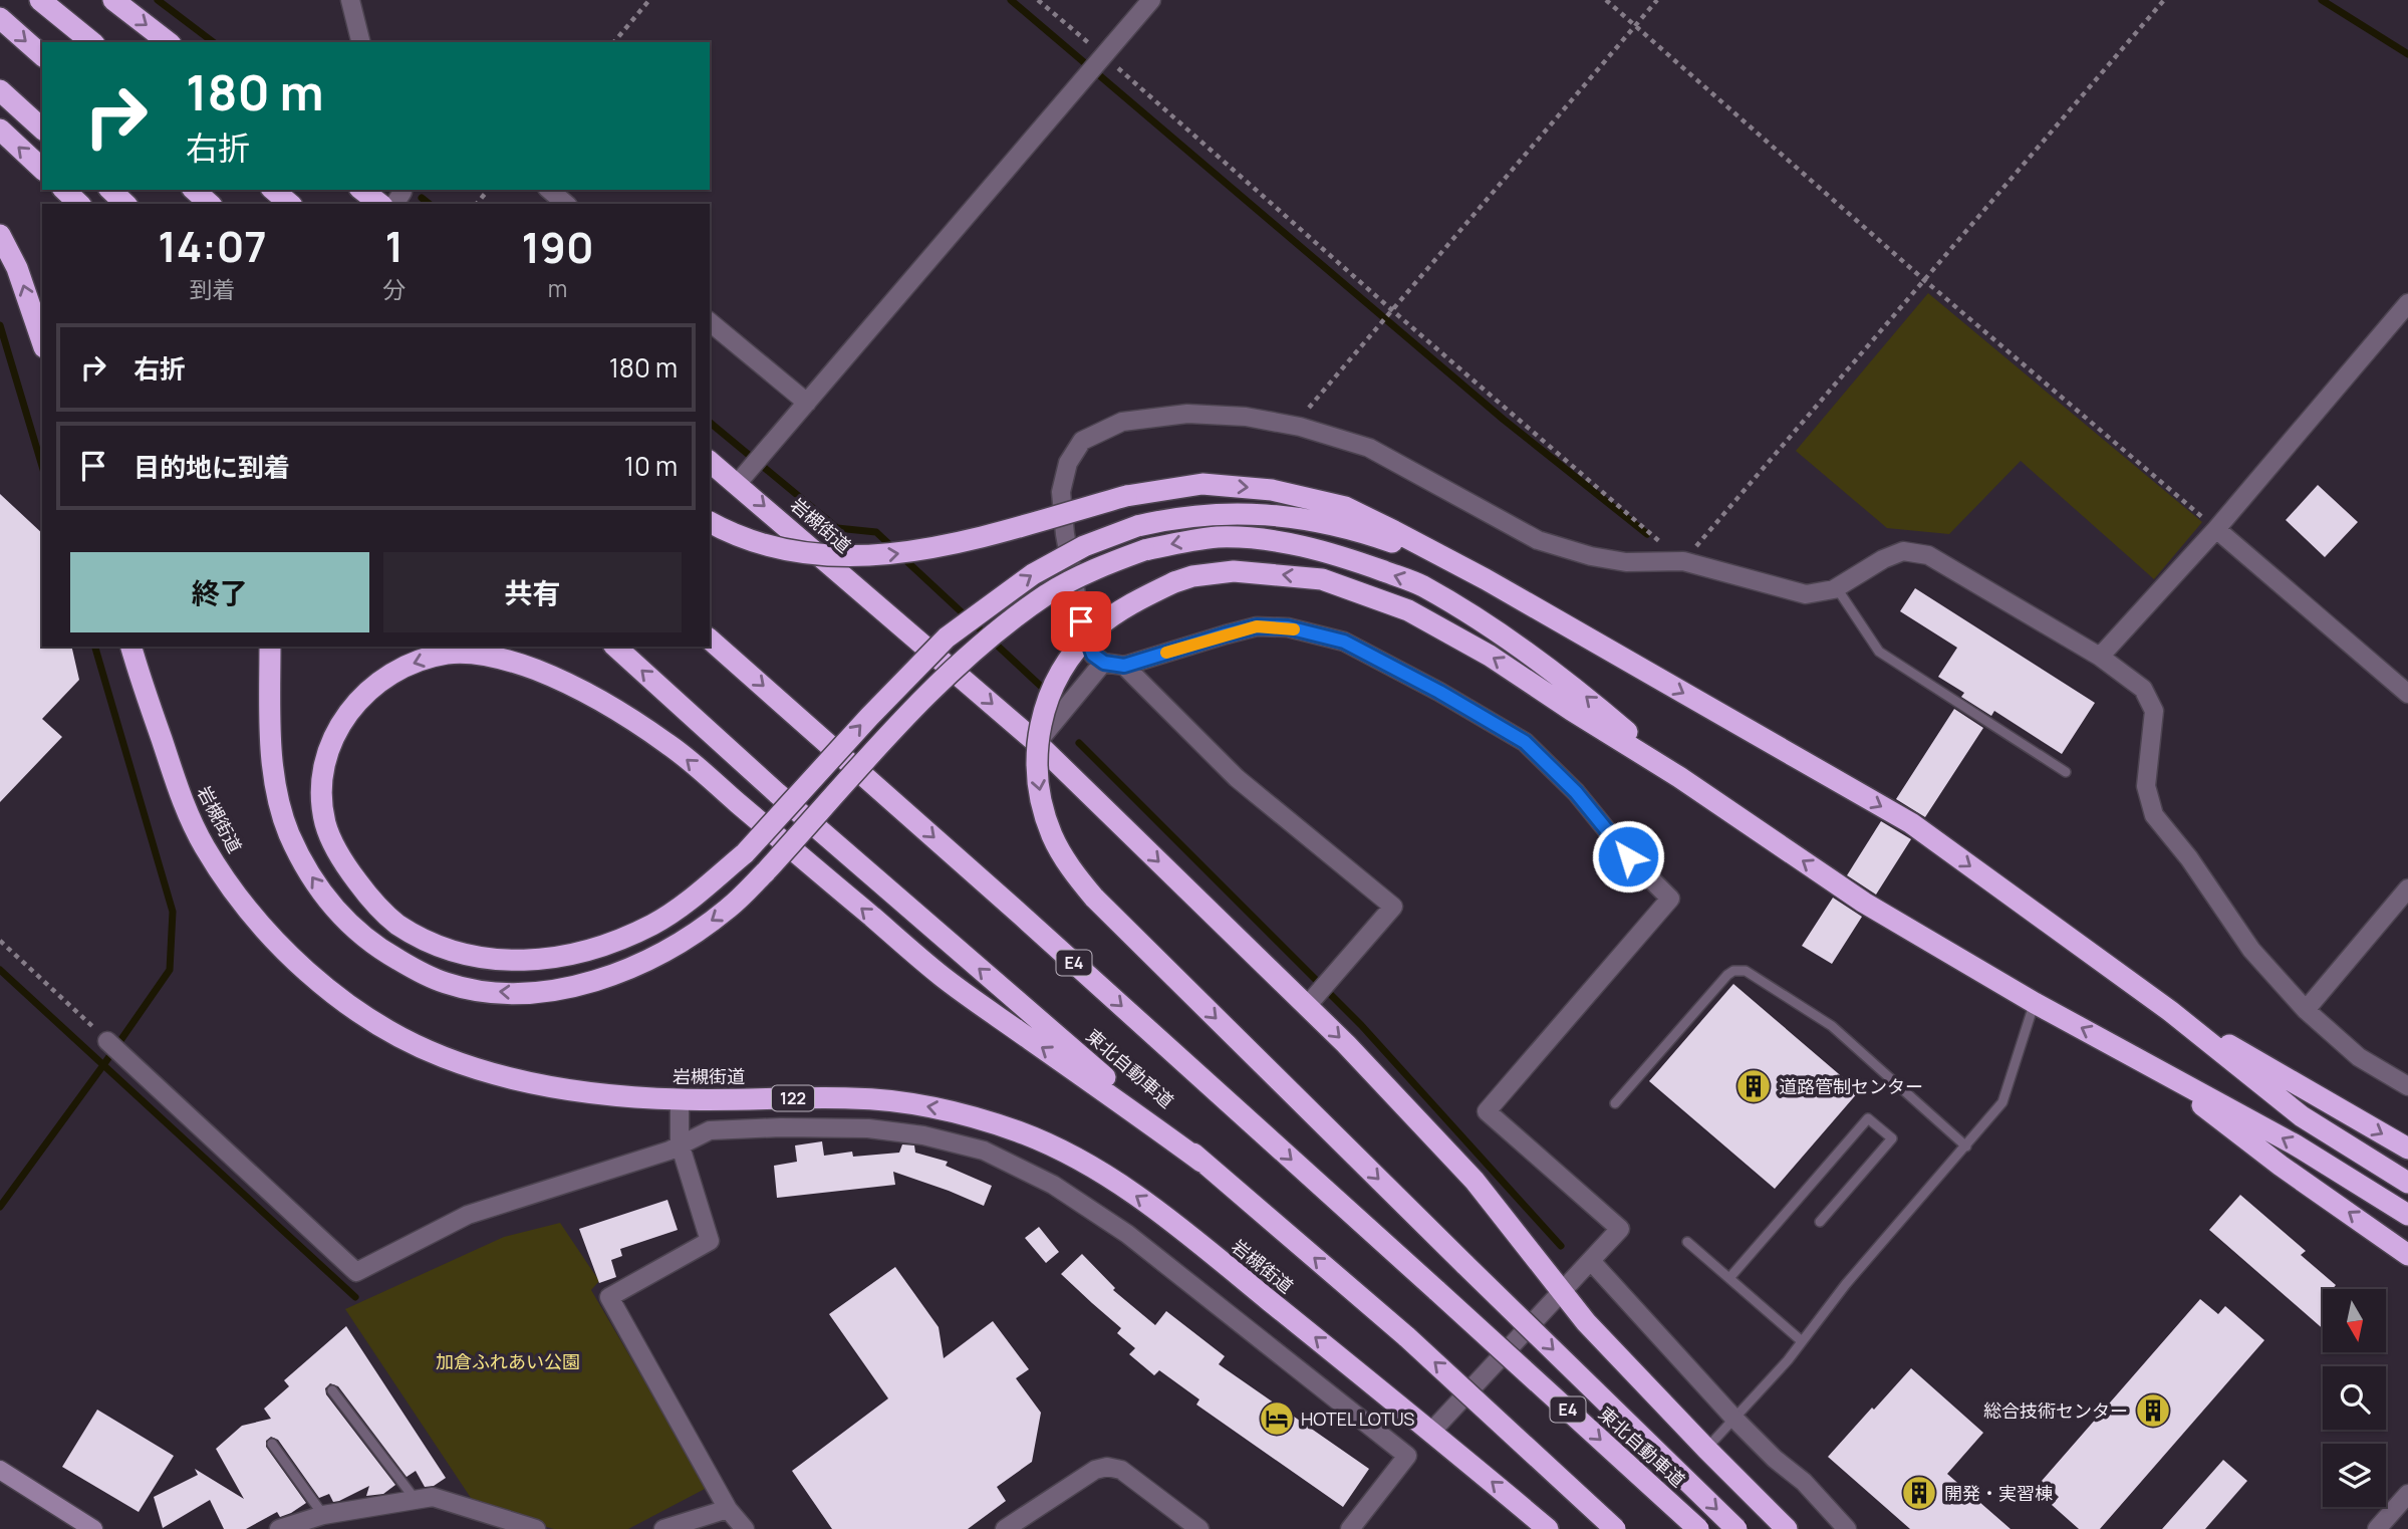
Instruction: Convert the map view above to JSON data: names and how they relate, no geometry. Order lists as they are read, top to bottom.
{
  "streets": {
    "highway": [
      "岩槻街道",
      "E4",
      "東北自動車道",
      "122"
    ]
  },
  "parks": ["加倉ふれあい公園"],
  "places": {
    "building": ["道路管制センター", "総合技術センター", "開発・実習棟"],
    "hotel": ["HOTEL LOTUS"]
  },
  "north": "bottom",
  "page": {
    "turn": ["180 m", "右折"],
    "eta": [
      "14:07",
      "到着",
      "1",
      "分",
      "190",
      "m"
    ],
    "list": [
      {
        "name": "右折",
        "value": "180 m"
      },
      {
        "name": "目的地に到着",
        "value": "10 m"
      }
    ],
    "buttons": ["終了", "共有"]
  }
}
